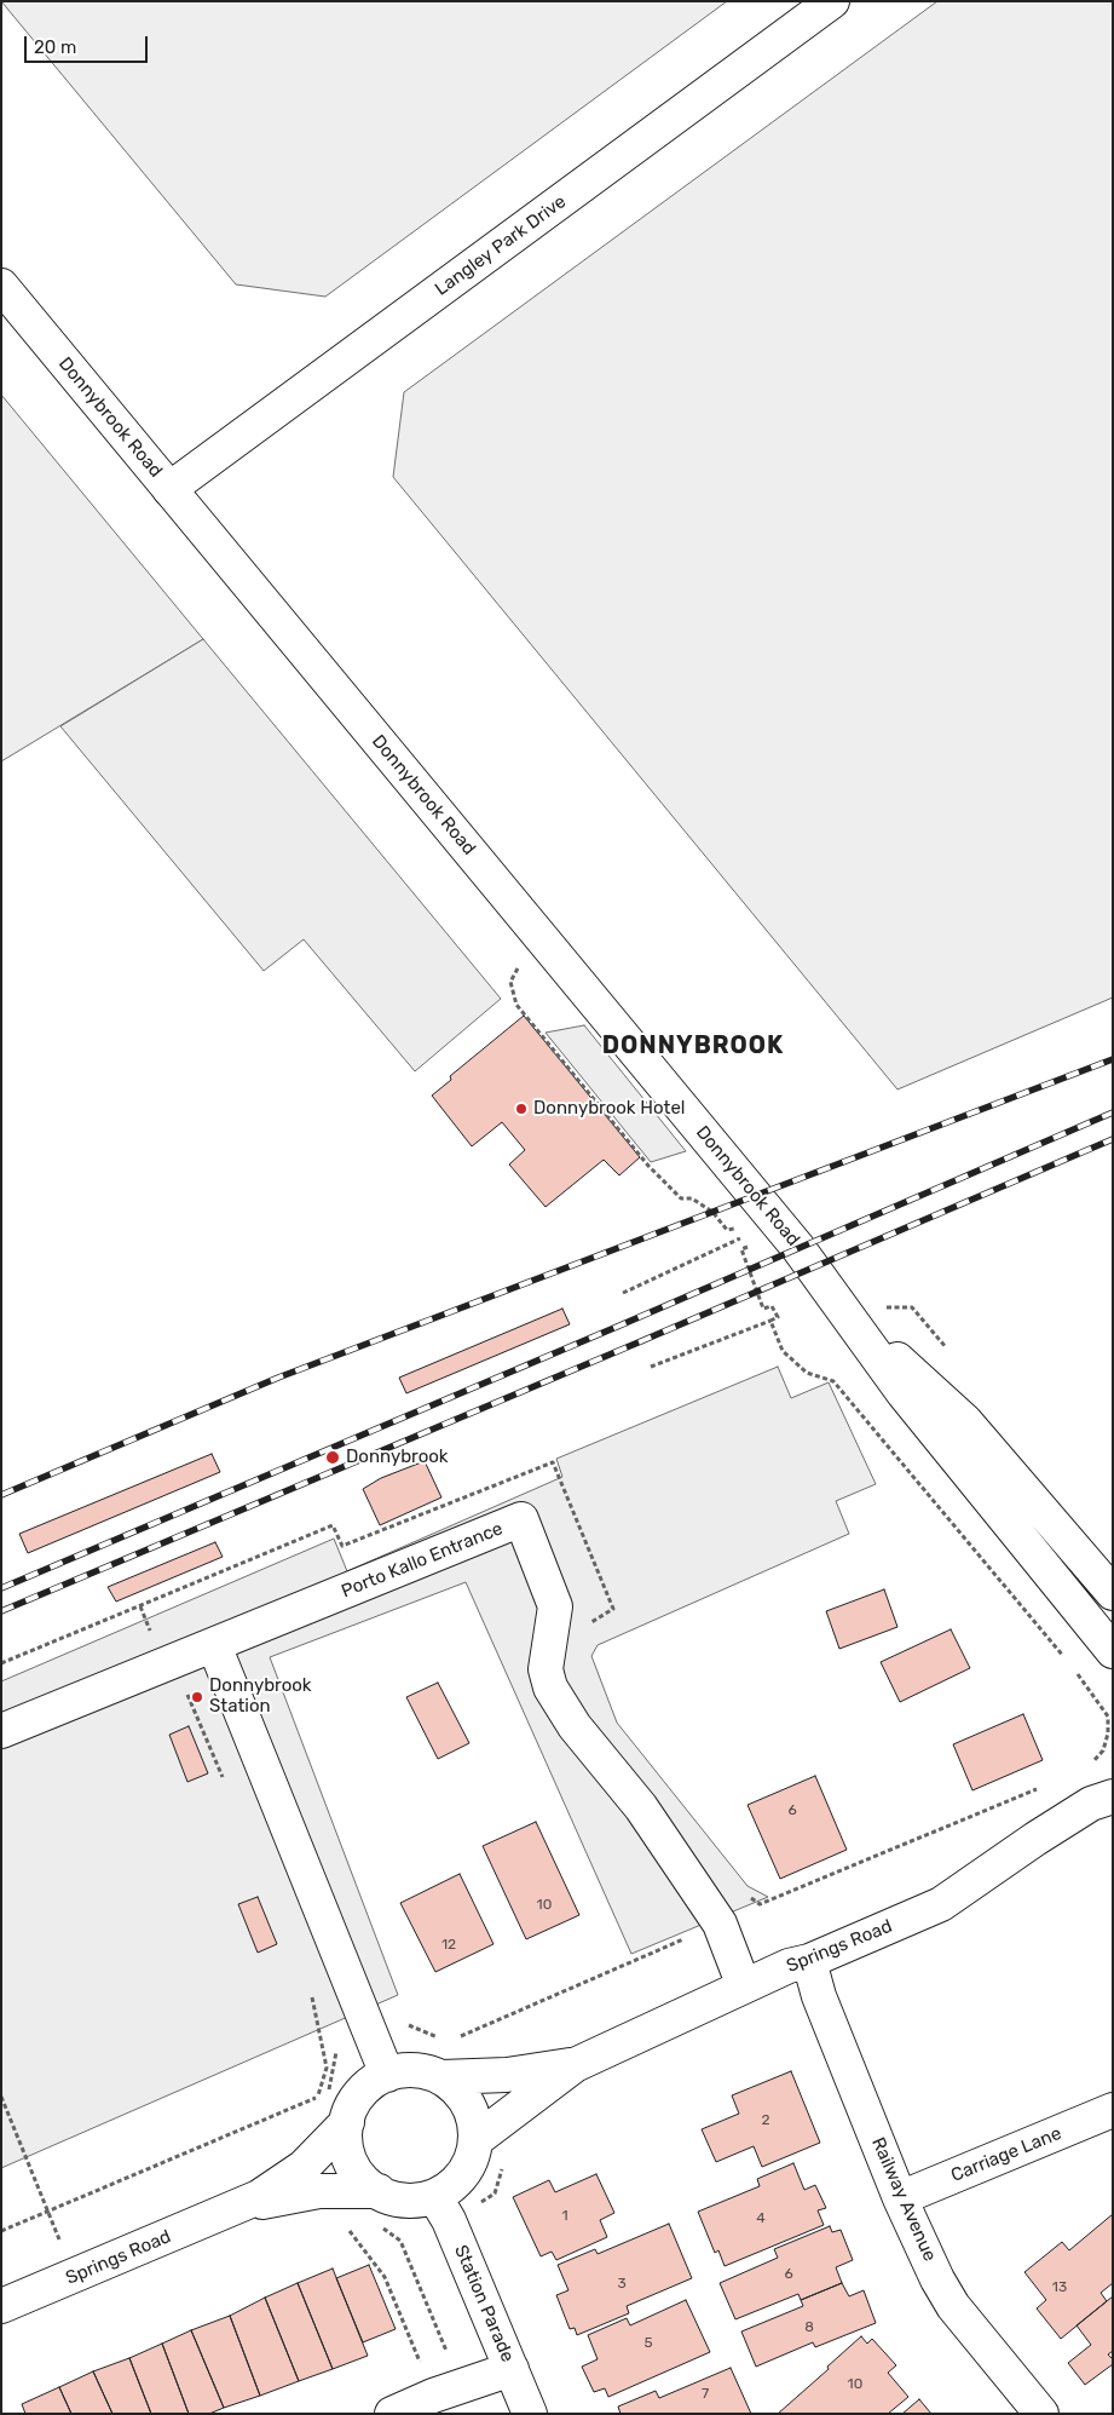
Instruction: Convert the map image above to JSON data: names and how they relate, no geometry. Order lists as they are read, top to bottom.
{
  "streets": {
    "street": [
      "Langley Park Drive",
      "Donnybrook Road",
      "Porto Kallo Entrance",
      "Springs Road",
      "Carriage Lane",
      "Railway Avenue",
      "Station Parade"
    ]
  },
  "crossings": [
    ["Langley Park Drive", "Donnybrook Road"],
    ["Porto Kallo Entrance", "Springs Road"],
    ["Springs Road", "Railway Avenue"],
    ["Springs Road", "Station Parade"],
    ["Carriage Lane", "Railway Avenue"]
  ],
  "districts": ["DONNYBROOK"],
  "places": ["Donnybrook Hotel", "Donnybrook", "Donnybrook Station"],
  "house_numbers": [
    "6",
    "10",
    "12",
    "2",
    "1",
    "4",
    "6",
    "3",
    "13",
    "8",
    "5",
    "10",
    "7"
  ],
  "scale_bar": "20 m"
}
